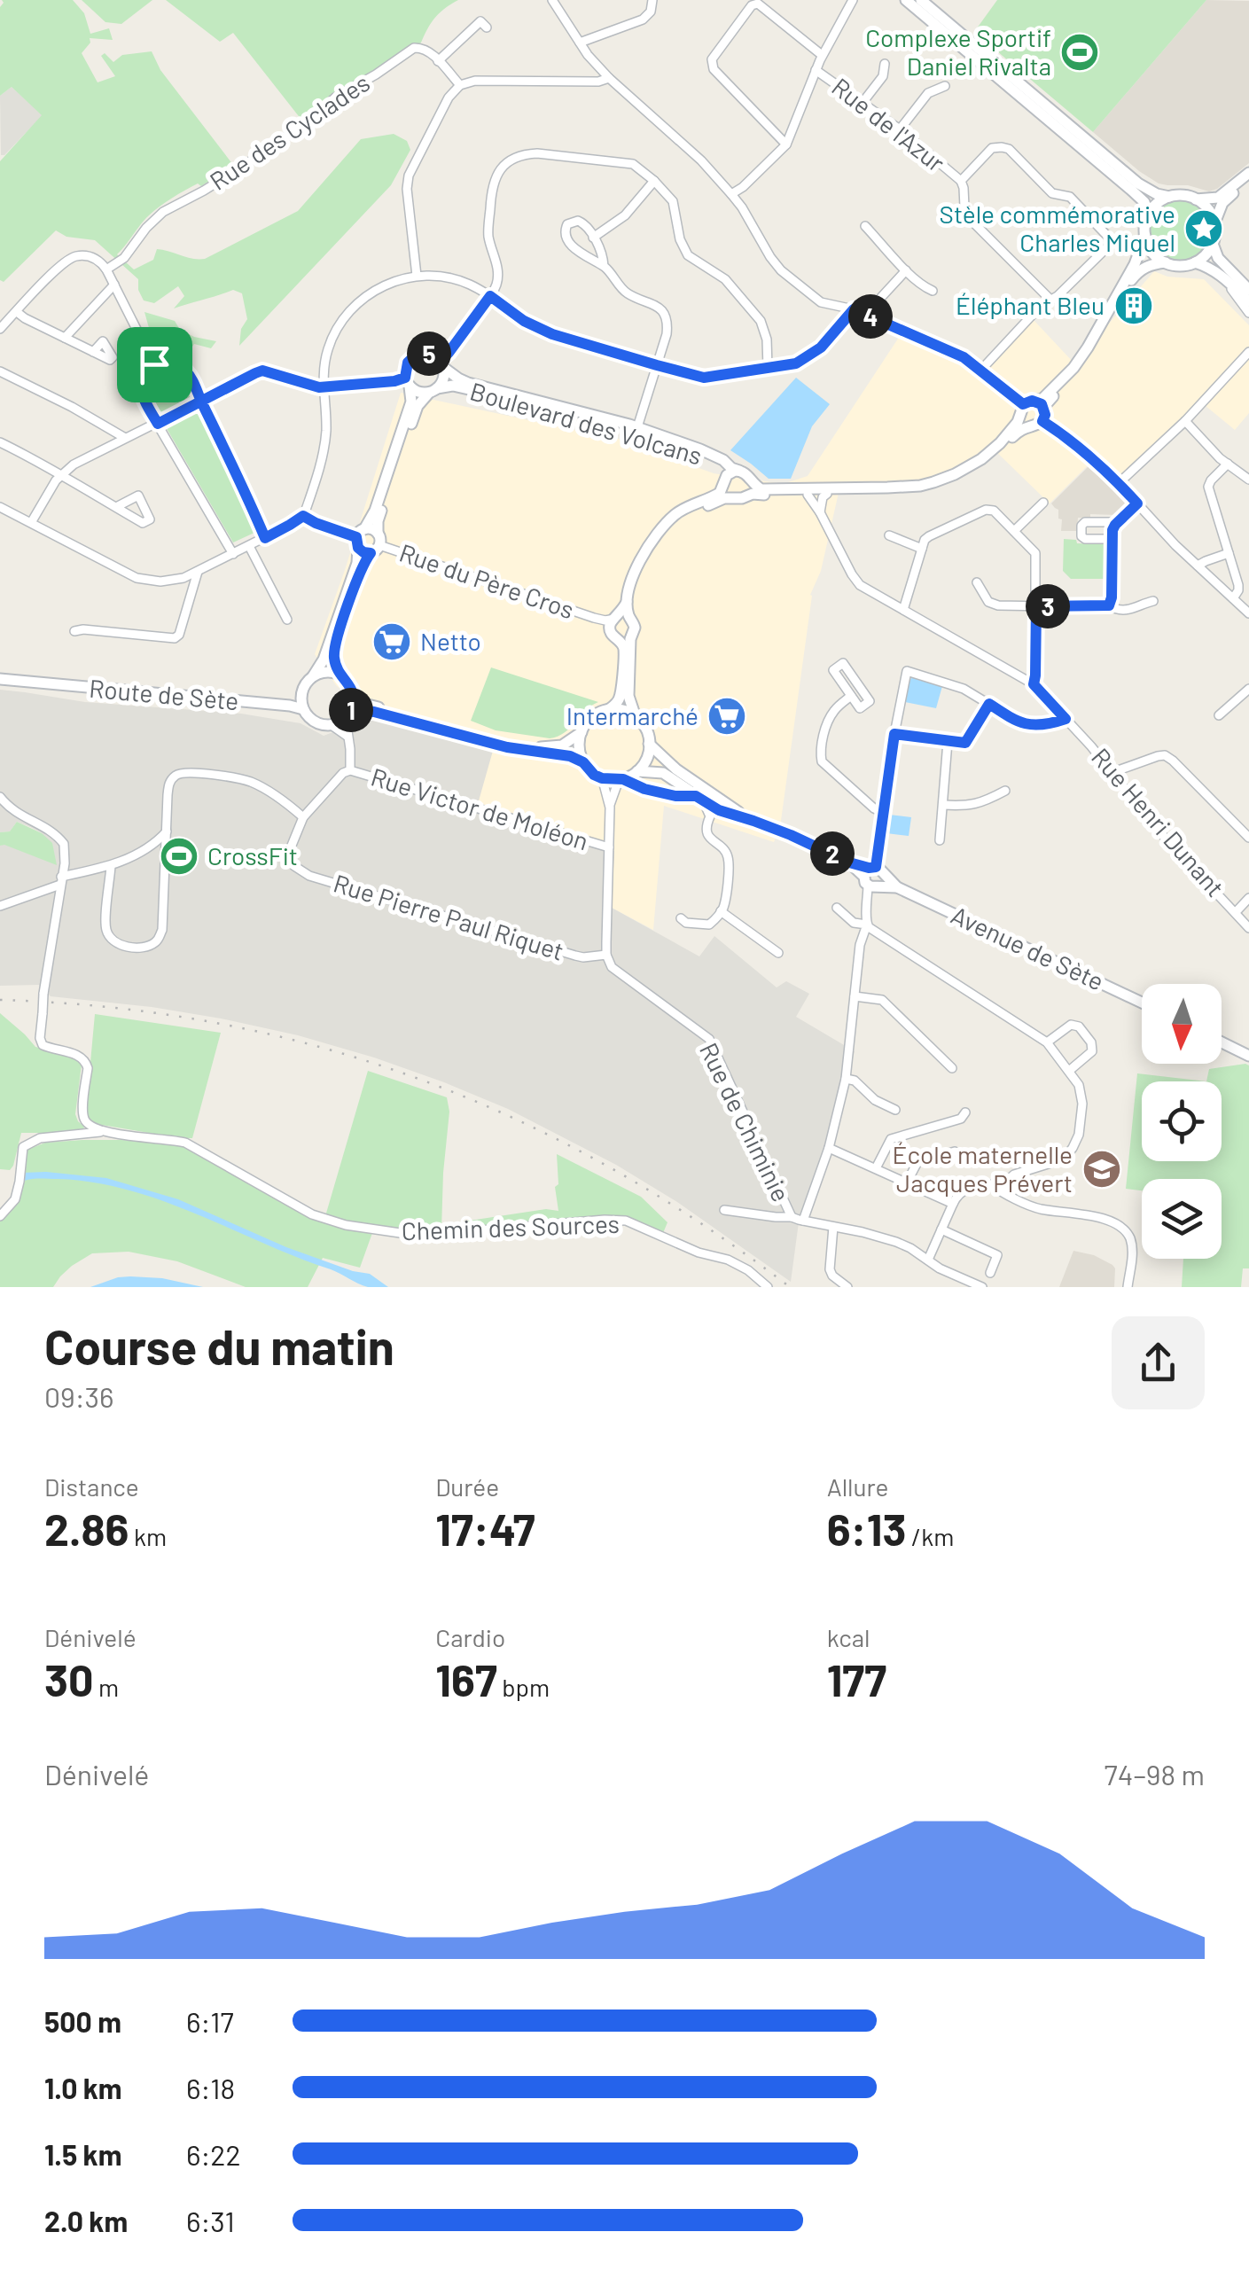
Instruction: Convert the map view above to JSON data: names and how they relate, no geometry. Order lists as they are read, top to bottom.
{
  "streets": {
    "street": [
      "Rue de l'Azur",
      "Rue des Cyclades",
      "Boulevard des Volcans",
      "Rue du Père Cros",
      "Route de Sète",
      "Rue Victor de Moléon",
      "Rue Henri Dunant",
      "Rue Pierre Paul Riquet",
      "Avenue de Sète",
      "Rue de Chiminie",
      "Chemin des Sources"
    ]
  },
  "crossings": [
    ["Route de Sète", "Rue Victor de Moléon"],
    ["Rue Victor de Moléon", "Rue Pierre Paul Riquet"],
    ["Rue Pierre Paul Riquet", "Rue de Chiminie"]
  ],
  "places": {
    "sports": ["Complexe Sportif Daniel Rivalta", "CrossFit"],
    "place": ["Stèle commémorative Charles Miquel"],
    "building": ["Éléphant Bleu"],
    "supermarket": ["Netto", "Intermarché"],
    "school or university": ["École maternelle Jacques Prévert"]
  },
  "north": "bottom",
  "page": {
    "pins": [
      "4",
      "5",
      "3",
      "1",
      "2"
    ],
    "heading": ["Course du matin", "09:36"],
    "stats": [
      ["Distance", "2.86 km"],
      ["Durée", "17:47"],
      ["Allure", "6:13 /km"],
      ["Dénivelé", "30 m"],
      ["Cardio", "167 bpm"],
      ["kcal", "177"]
    ],
    "chart": ["Dénivelé", "74–98 m"],
    "list": [
      {
        "name": "500 m",
        "note": "6:17"
      },
      {
        "name": "1.0 km",
        "note": "6:18"
      },
      {
        "name": "1.5 km",
        "note": "6:22"
      },
      {
        "name": "2.0 km",
        "note": "6:31"
      }
    ]
  }
}
